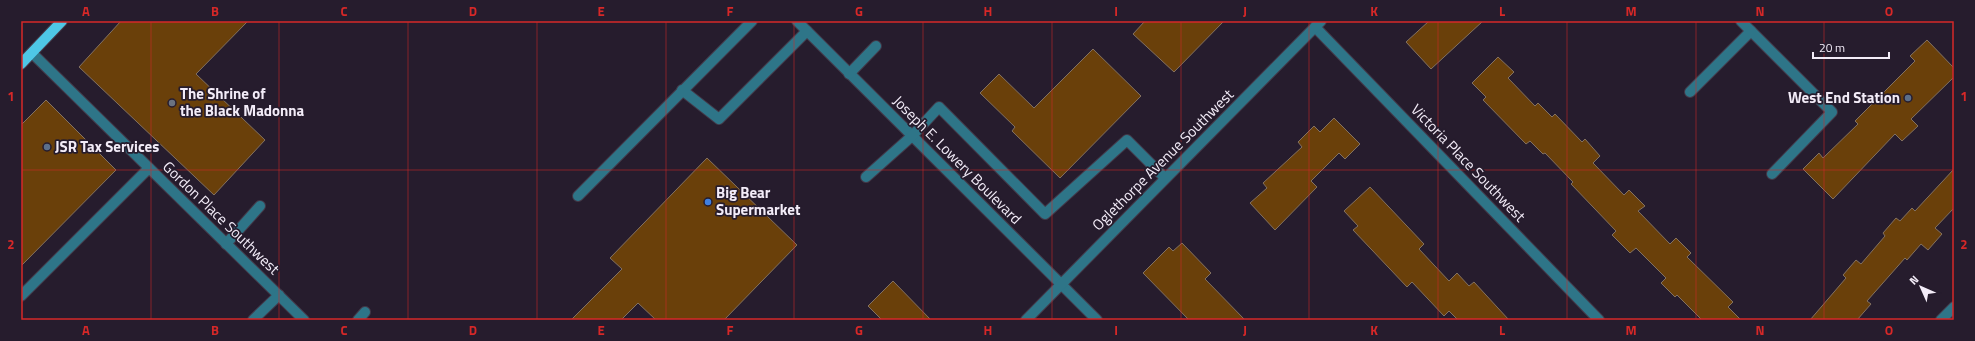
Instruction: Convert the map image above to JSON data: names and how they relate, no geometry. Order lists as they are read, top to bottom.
{
  "streets": {
    "street": [
      "Joseph E. Lowery Boulevard",
      "Oglethorpe Avenue Southwest",
      "Victoria Place Southwest",
      "Gordon Place Southwest"
    ]
  },
  "crossings": [
    ["Joseph E. Lowery Boulevard", "Oglethorpe Avenue Southwest"],
    ["Oglethorpe Avenue Southwest", "Victoria Place Southwest"]
  ],
  "places": [
    "West End Station",
    "The Shrine of the Black Madonna",
    "JSR Tax Services",
    "Big Bear Supermarket"
  ],
  "scale_bar": "20 m",
  "north": "top left",
  "grid": {
    "columns": [
      "A",
      "B",
      "C",
      "D",
      "E",
      "F",
      "G",
      "H",
      "I",
      "J",
      "K",
      "L",
      "M",
      "N",
      "O"
    ],
    "rows": ["1", "2"]
  }
}
